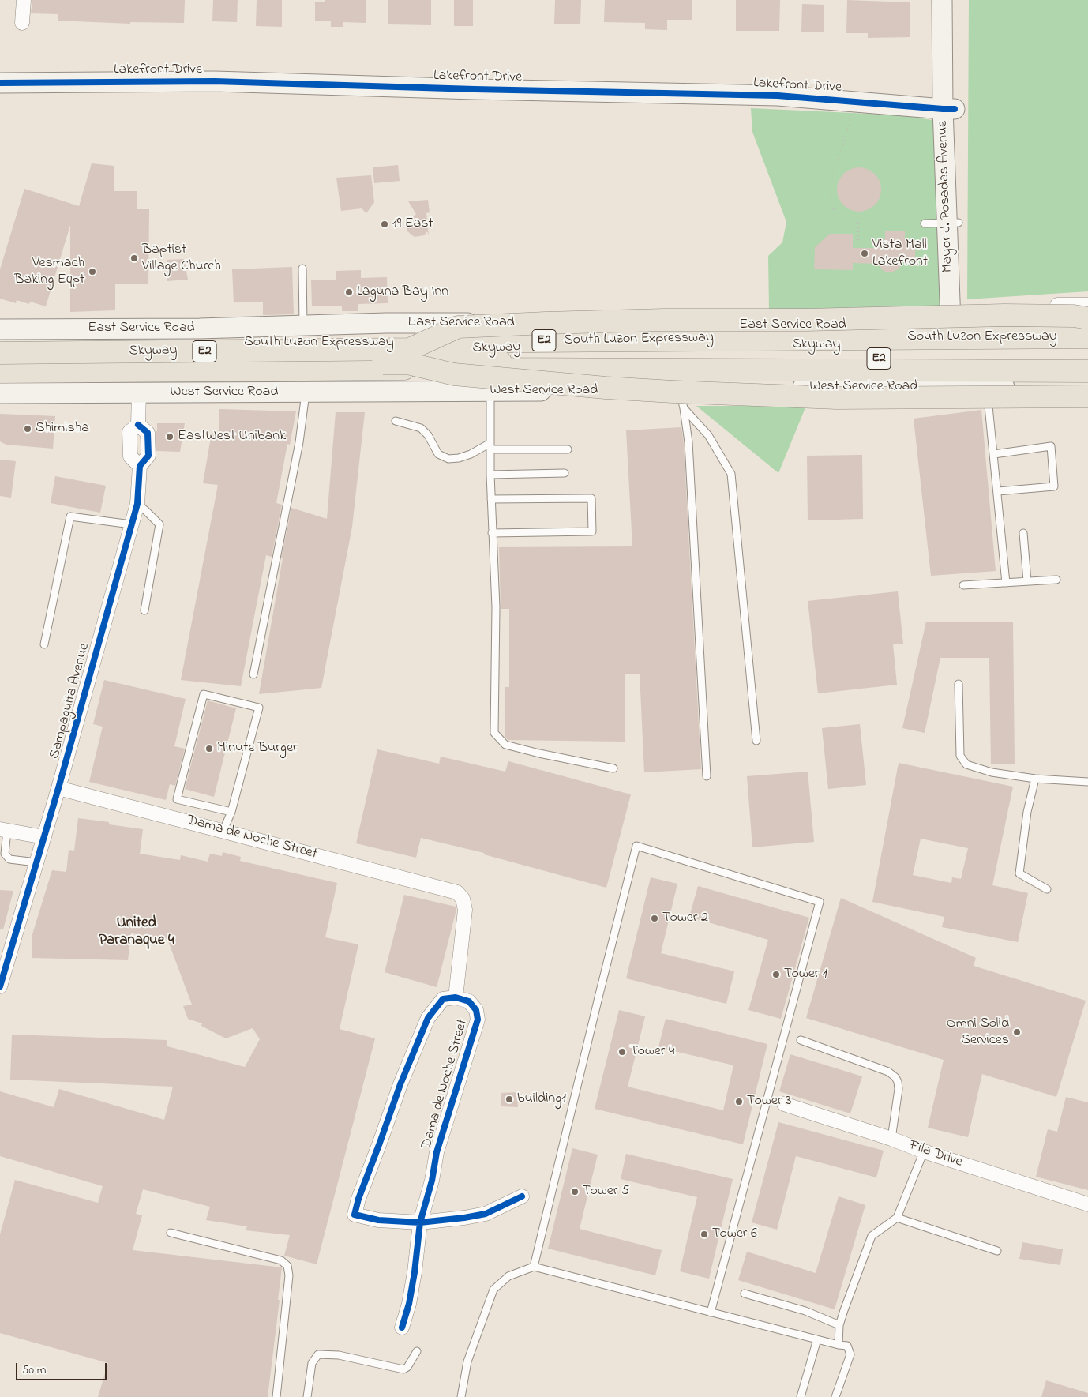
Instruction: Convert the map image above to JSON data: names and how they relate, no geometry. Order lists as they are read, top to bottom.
{
  "streets": {
    "highway": ["South Luzon Expressway", "E2", "Skyway"],
    "main road": [
      "Lakefront Drive",
      "Mayor J. Posadas Avenue",
      "East Service Road",
      "West Service Road"
    ],
    "street": ["Sampaguita Avenue", "Dama de Noche Street", "Fila Drive"]
  },
  "crossings": [
    ["Lakefront Drive", "Mayor J. Posadas Avenue"],
    ["Mayor J. Posadas Avenue", "East Service Road"],
    ["West Service Road", "Sampaguita Avenue"],
    ["Sampaguita Avenue", "Dama de Noche Street"]
  ],
  "districts": ["United Paranaque 4"],
  "places": [
    "19 East",
    "Vista Mall Lakefront",
    "Baptist Village Church",
    "Vesmach Baking Eqpt",
    "Laguna Bay Inn",
    "Shimisha",
    "EastWest Unibank",
    "Minute Burger",
    "Tower 2",
    "Tower 1",
    "Omni Solid Services",
    "Tower 4",
    "building1",
    "Tower 3",
    "Tower 5",
    "Tower 6"
  ],
  "scale_bar": "50 m"
}
